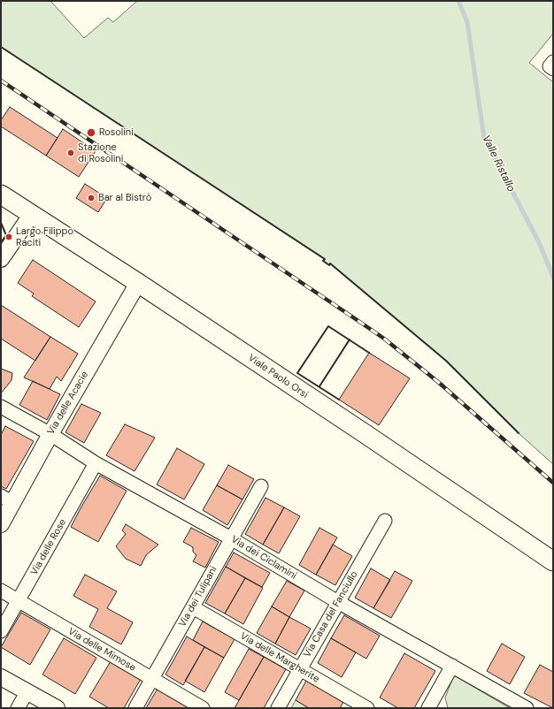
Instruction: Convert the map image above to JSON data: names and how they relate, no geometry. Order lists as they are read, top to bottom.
{
  "streets": {
    "main road": ["Viale Paolo Orsi"],
    "street": [
      "Via delle Acacie",
      "Via delle Rose",
      "Via dei Ciclamini",
      "Via dei Tulipani",
      "Via Casa del Fanciullo",
      "Via delle Mimose",
      "Via delle Margherite"
    ]
  },
  "crossings": [
    ["Viale Paolo Orsi", "Via delle Acacie"],
    ["Via delle Acacie", "Via dei Ciclamini"],
    ["Via delle Rose", "Via dei Ciclamini"],
    ["Via delle Rose", "Via delle Mimose"],
    ["Via dei Ciclamini", "Via dei Tulipani"],
    ["Via dei Ciclamini", "Via Casa del Fanciullo"],
    ["Via dei Tulipani", "Via delle Mimose"],
    ["Via dei Tulipani", "Via delle Margherite"],
    ["Via Casa del Fanciullo", "Via delle Margherite"]
  ],
  "water": ["Valle Ristallo"],
  "places": [
    "Rosolini",
    "Stazione di Rosolini",
    "Bar al Bistrò",
    "Largo Filippo Raciti"
  ]
}
